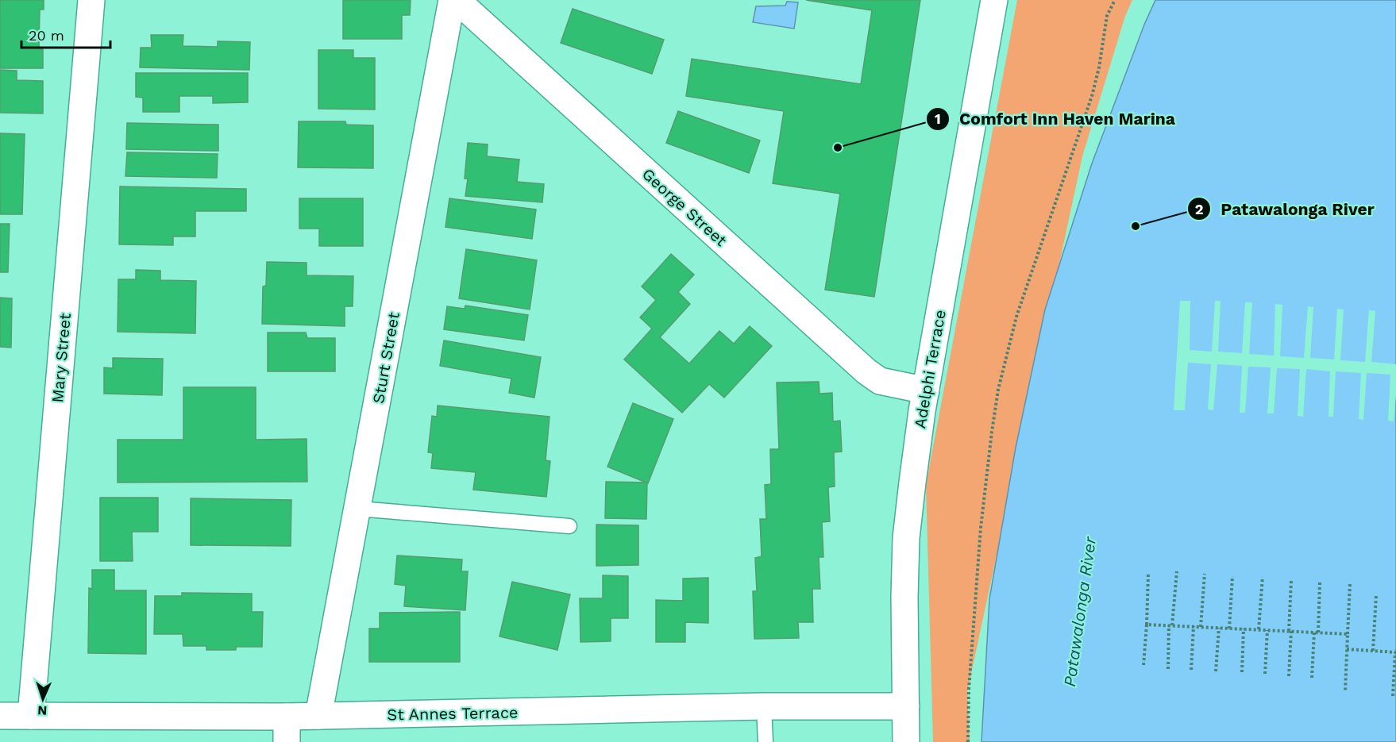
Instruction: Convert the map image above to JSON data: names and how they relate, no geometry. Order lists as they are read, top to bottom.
{
  "streets": {
    "street": [
      "George Street",
      "Mary Street",
      "Sturt Street",
      "Adelphi Terrace",
      "St Annes Terrace"
    ]
  },
  "crossings": [
    ["George Street", "Adelphi Terrace"],
    ["Mary Street", "St Annes Terrace"],
    ["Sturt Street", "St Annes Terrace"],
    ["Adelphi Terrace", "St Annes Terrace"]
  ],
  "water": ["Patawalonga River"],
  "places": ["Comfort Inn Haven Marina", "Patawalonga River"],
  "scale_bar": "20 m",
  "north": "bottom"
}
